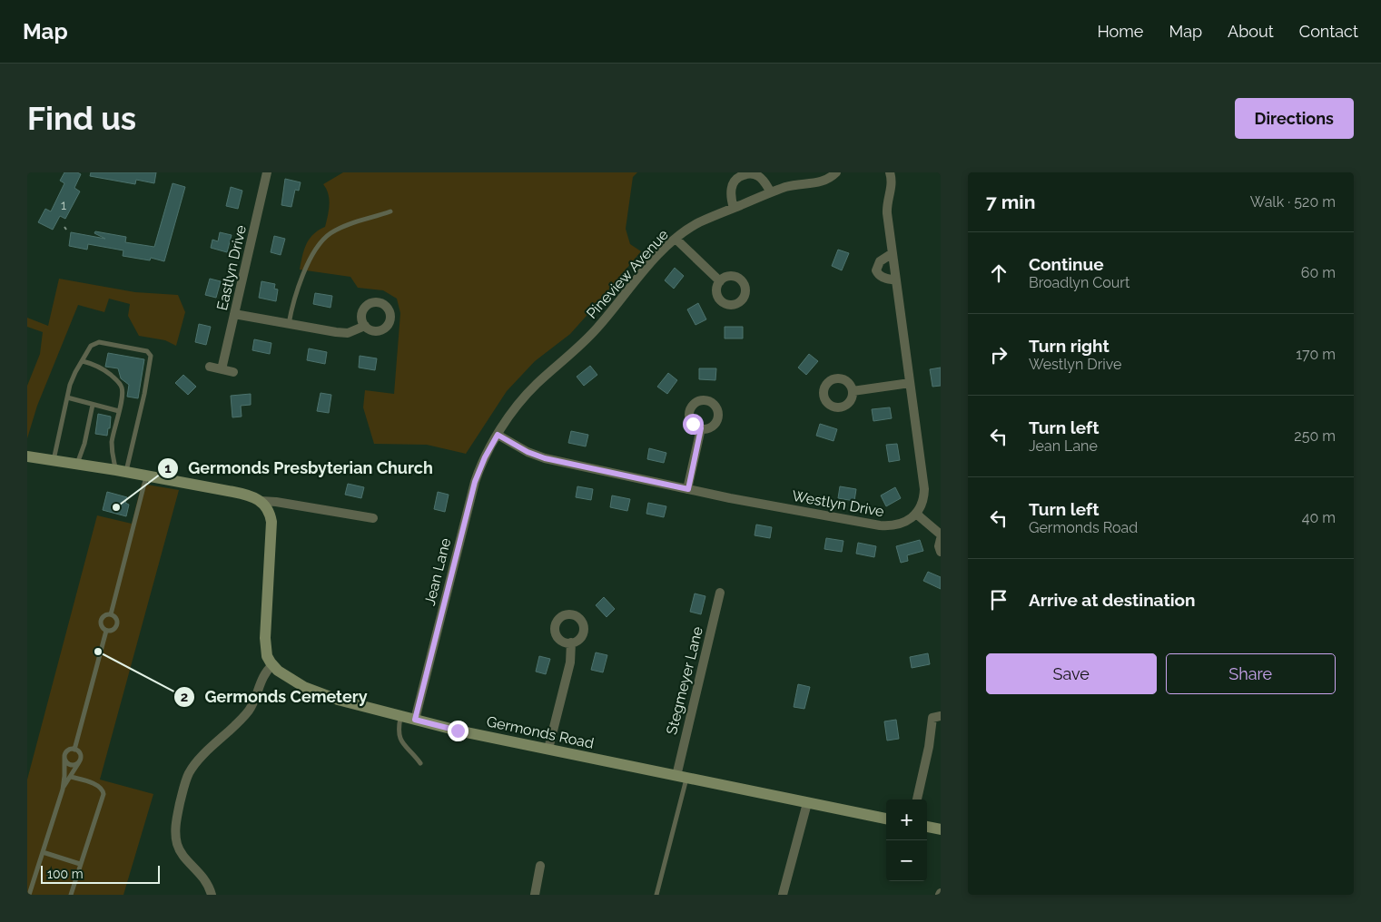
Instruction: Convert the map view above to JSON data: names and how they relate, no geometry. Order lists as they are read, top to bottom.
{
  "streets": {
    "street": [
      "Eastlyn Drive",
      "Pineview Avenue",
      "Westlyn Drive",
      "Jean Lane",
      "Stegmeyer Lane",
      "Germonds Road"
    ]
  },
  "crossings": [
    ["Pineview Avenue", "Westlyn Drive"],
    ["Pineview Avenue", "Jean Lane"],
    ["Westlyn Drive", "Jean Lane"],
    ["Jean Lane", "Germonds Road"],
    ["Stegmeyer Lane", "Germonds Road"]
  ],
  "places": ["Germonds Presbyterian Church", "Germonds Cemetery"],
  "house_numbers": ["1"],
  "scale_bar": "100 m",
  "page": {
    "header": "Map",
    "nav": [
      "Home",
      "Map",
      "About",
      "Contact"
    ],
    "buttons": [
      "Directions",
      ["Save", "Share"]
    ],
    "title": "Find us",
    "heading": ["7 min", "Walk · 520 m"],
    "list": [
      ["Continue", "Broadlyn Court", "60 m"],
      ["Turn right", "Westlyn Drive", "170 m"],
      ["Turn left", "Jean Lane", "250 m"],
      ["Turn left", "Germonds Road", "40 m"],
      "Arrive at destination"
    ],
    "map_buttons": ["+", "−"],
    "scale": "100 m"
  }
}
